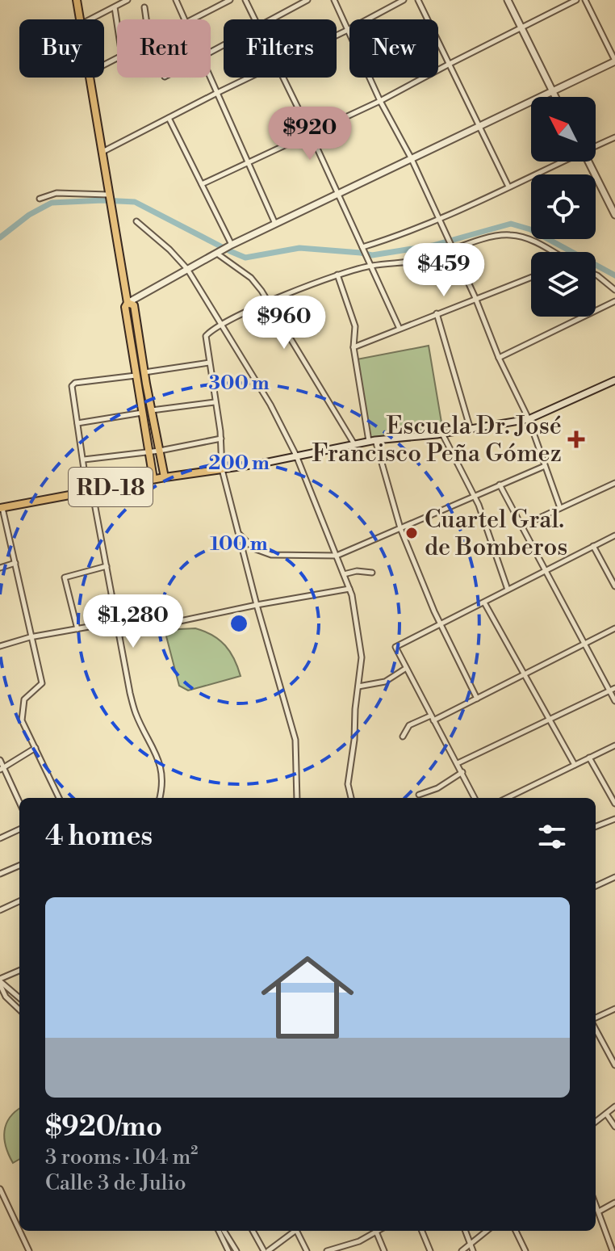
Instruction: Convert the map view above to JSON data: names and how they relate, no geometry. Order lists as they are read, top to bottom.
{
  "streets": {
    "main road": ["RD-18"]
  },
  "places": {
    "health": ["Escuela Dr. José Francisco Peña Gómez"],
    "other": ["Cuartel Gral. de Bomberos"]
  },
  "north": "top left",
  "page": {
    "chip": [
      "Buy",
      "Rent",
      "Filters",
      "New"
    ],
    "price": [
      "$920",
      "$459",
      "$960",
      "$1,280"
    ],
    "heading": "4 homes",
    "list": [
      {
        "name": "$920/mo",
        "note": "3 rooms · 104 m² · Calle 3 de Julio"
      }
    ]
  },
  "rings": ["300 m", "200 m", "100 m"]
}
